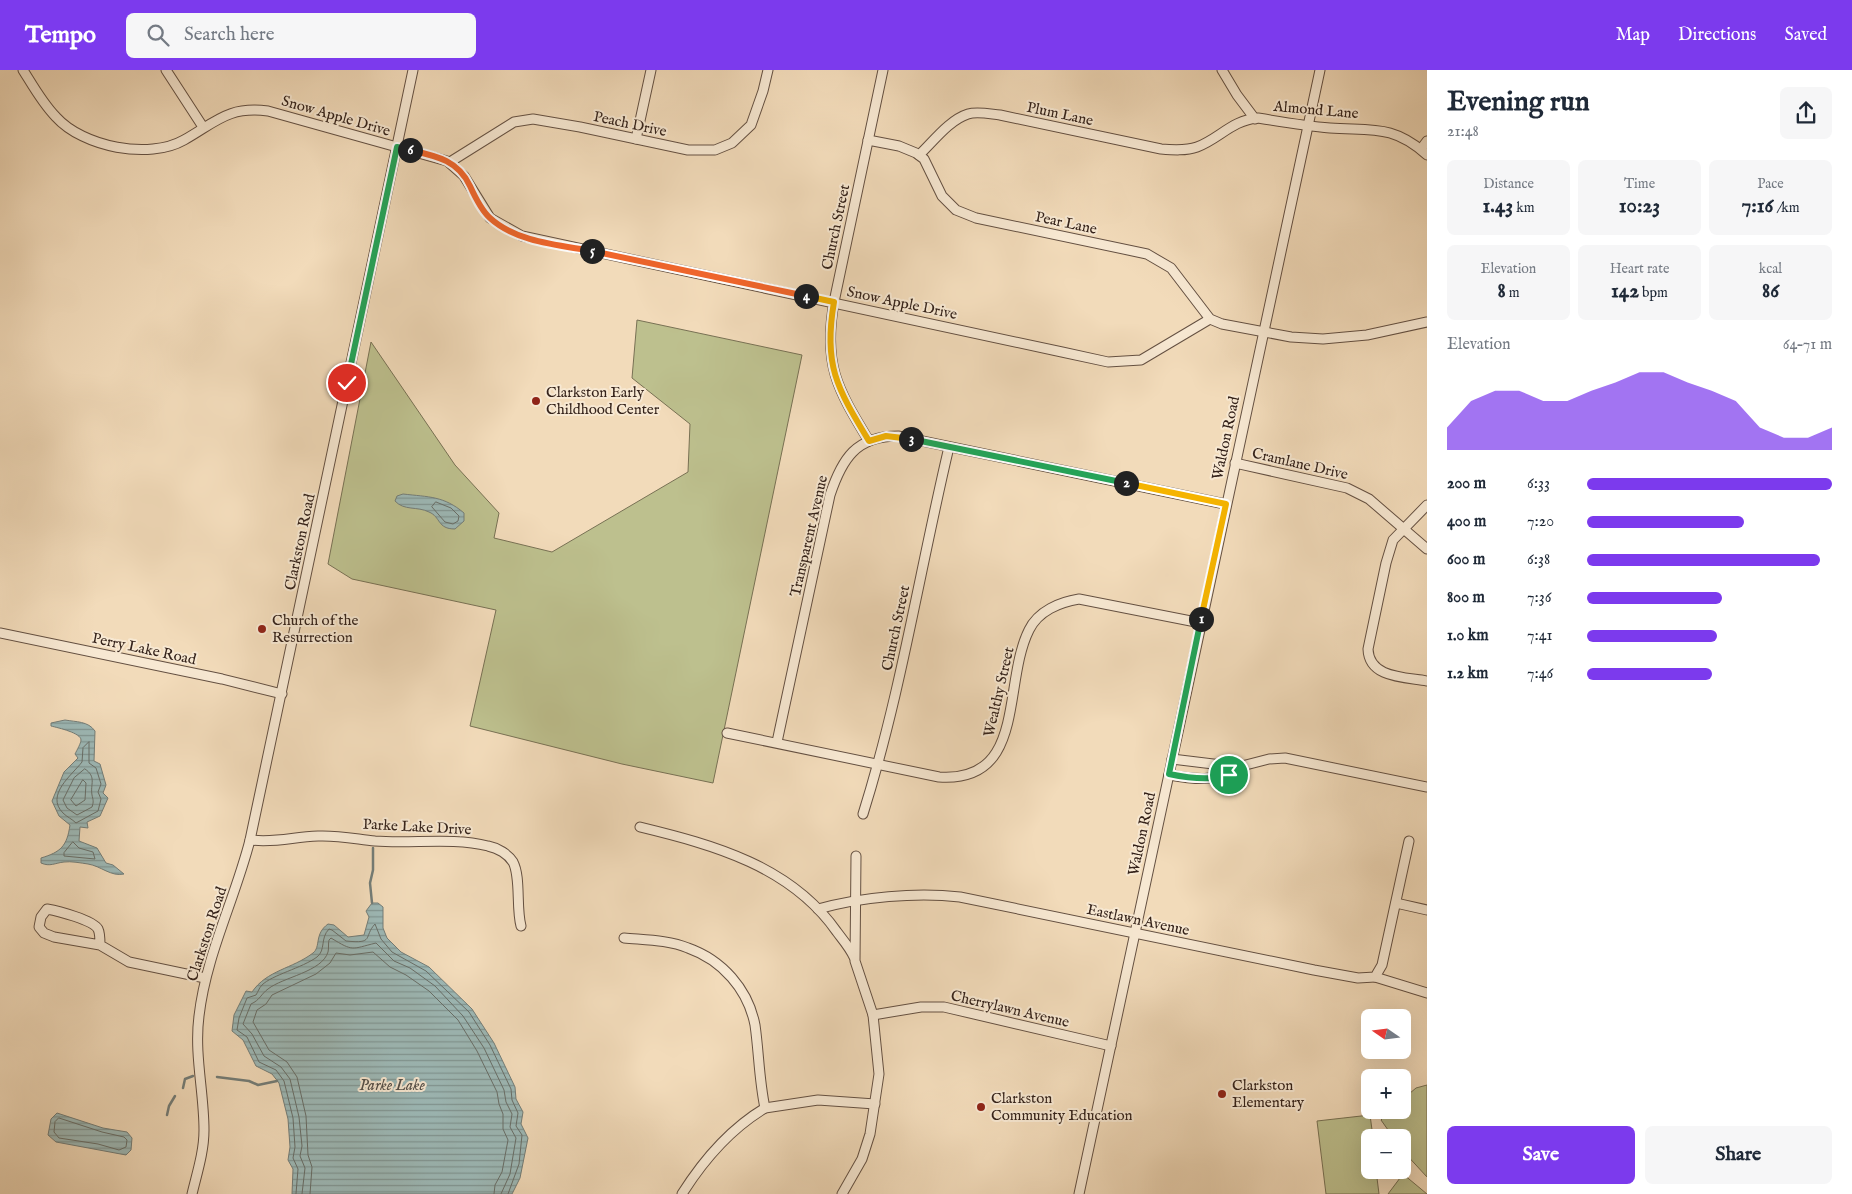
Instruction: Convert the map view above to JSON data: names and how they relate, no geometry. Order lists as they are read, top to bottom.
{
  "streets": {
    "street": [
      "Almond Lane",
      "Plum Lane",
      "Snow Apple Drive",
      "Peach Drive",
      "Pear Lane",
      "Church Street",
      "Waldon Road",
      "Cramlane Drive",
      "Transparent Avenue",
      "Clarkston Road",
      "Perry Lake Road",
      "Wealthy Street",
      "Parke Lake Drive",
      "Eastlawn Avenue",
      "Cherrylawn Avenue"
    ]
  },
  "crossings": [
    ["Almond Lane", "Plum Lane"],
    ["Almond Lane", "Waldon Road"],
    ["Plum Lane", "Pear Lane"],
    ["Snow Apple Drive", "Peach Drive"],
    ["Snow Apple Drive", "Pear Lane"],
    ["Snow Apple Drive", "Church Street"],
    ["Snow Apple Drive", "Clarkston Road"],
    ["Church Street", "Transparent Avenue"],
    ["Church Street", "Wealthy Street"],
    ["Waldon Road", "Cramlane Drive"],
    ["Waldon Road", "Transparent Avenue"],
    ["Waldon Road", "Wealthy Street"],
    ["Waldon Road", "Eastlawn Avenue"],
    ["Waldon Road", "Cherrylawn Avenue"],
    ["Transparent Avenue", "Wealthy Street"],
    ["Clarkston Road", "Perry Lake Road"],
    ["Clarkston Road", "Parke Lake Drive"]
  ],
  "water": ["Parke Lake"],
  "places": [
    "Clarkston Early Childhood Center",
    "Church of the Resurrection",
    "Clarkston Elementary",
    "Clarkston Community Education"
  ],
  "north": "left",
  "page": {
    "header": "Tempo",
    "search": "Search here",
    "nav": ["Map", "Directions", "Saved"],
    "heading": ["Evening run", "21:48"],
    "pins": [
      "6",
      "5",
      "4",
      "3",
      "2",
      "1"
    ],
    "stats": [
      ["Distance", "1.43 km"],
      ["Time", "10:23"],
      ["Pace", "7:16 /km"],
      ["Elevation", "8 m"],
      ["Heart rate", "142 bpm"],
      ["kcal", "86"]
    ],
    "chart": ["Elevation", "64–71 m"],
    "list": [
      {
        "name": "200 m",
        "note": "6:33"
      },
      {
        "name": "400 m",
        "note": "7:20"
      },
      {
        "name": "600 m",
        "note": "6:38"
      },
      {
        "name": "800 m",
        "note": "7:36"
      },
      {
        "name": "1.0 km",
        "note": "7:41"
      },
      {
        "name": "1.2 km",
        "note": "7:46"
      }
    ],
    "map_buttons": ["+", "−"],
    "buttons": ["Save", "Share"]
  }
}
